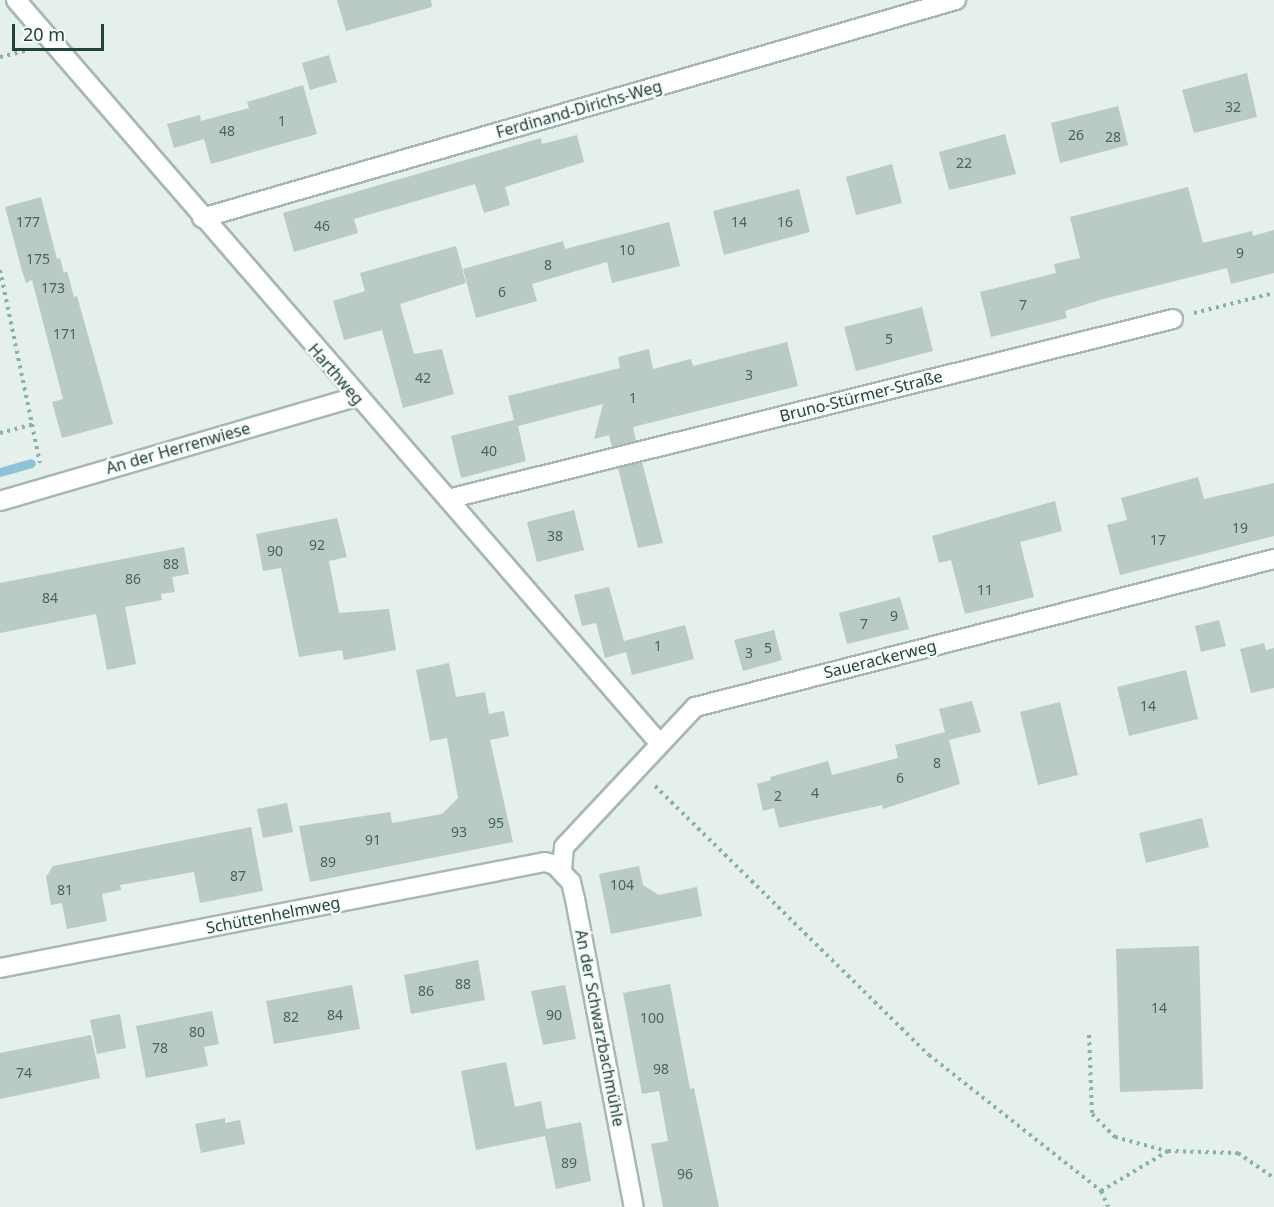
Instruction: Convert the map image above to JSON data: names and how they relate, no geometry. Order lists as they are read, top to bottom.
{
  "streets": {
    "street": [
      "Ferdinand-Dirichs-Weg",
      "Harthweg",
      "Bruno-Stürmer-Straße",
      "An der Herrenwiese",
      "Sauerackerweg",
      "Schüttenhelmweg",
      "An der Schwarzbachmühle"
    ]
  },
  "crossings": [
    ["Ferdinand-Dirichs-Weg", "Harthweg"],
    ["Harthweg", "Bruno-Stürmer-Straße"],
    ["Harthweg", "An der Herrenwiese"],
    ["Harthweg", "Sauerackerweg"],
    ["Sauerackerweg", "Schüttenhelmweg"],
    ["Sauerackerweg", "An der Schwarzbachmühle"],
    ["Schüttenhelmweg", "An der Schwarzbachmühle"]
  ],
  "house_numbers": [
    "32",
    "1",
    "48",
    "26",
    "28",
    "22",
    "177",
    "14",
    "16",
    "46",
    "10",
    "9",
    "175",
    "8",
    "173",
    "6",
    "7",
    "171",
    "5",
    "3",
    "42",
    "1",
    "40",
    "19",
    "38",
    "17",
    "92",
    "90",
    "88",
    "86",
    "11",
    "84",
    "9",
    "7",
    "1",
    "5",
    "3",
    "14",
    "8",
    "6",
    "4",
    "2",
    "95",
    "93",
    "91",
    "89",
    "87",
    "104",
    "81",
    "88",
    "86",
    "14",
    "84",
    "90",
    "82",
    "100",
    "80",
    "78",
    "98",
    "74",
    "89",
    "96"
  ],
  "scale_bar": "20 m"
}
